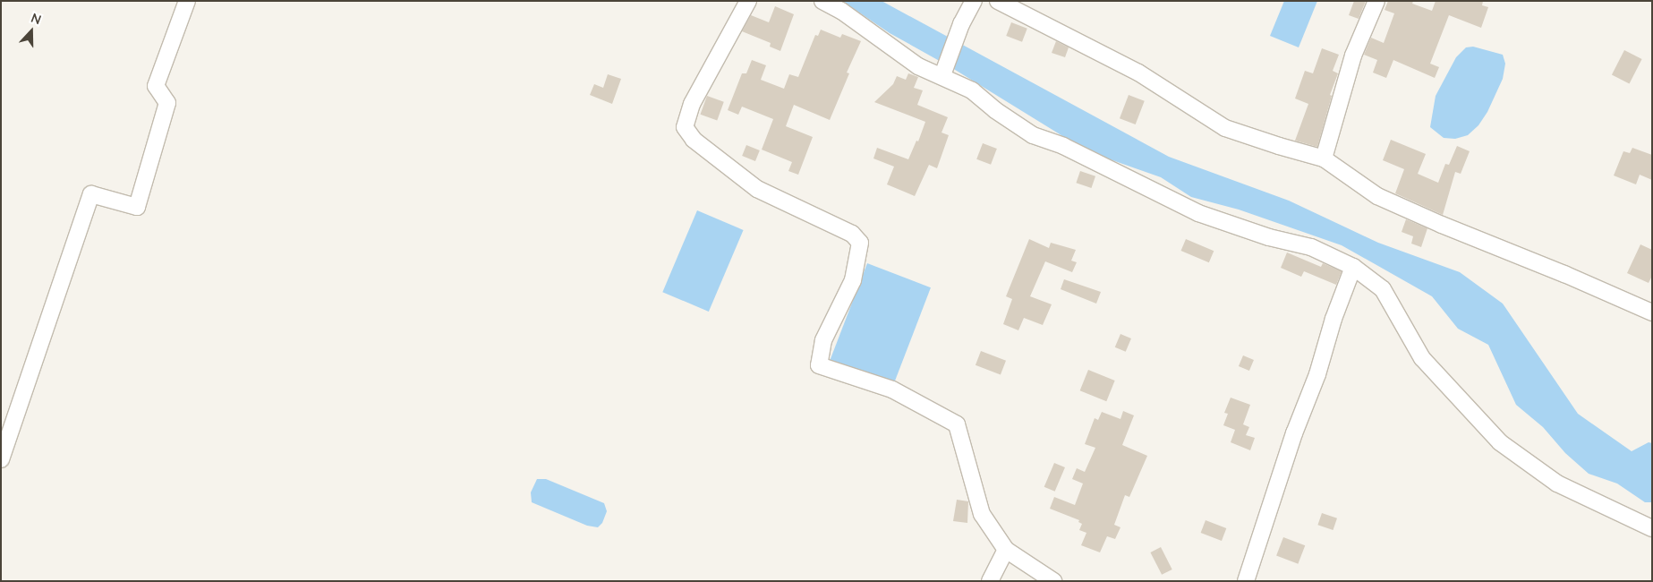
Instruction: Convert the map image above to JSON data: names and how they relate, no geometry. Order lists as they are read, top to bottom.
{
  "north": "top"
}
